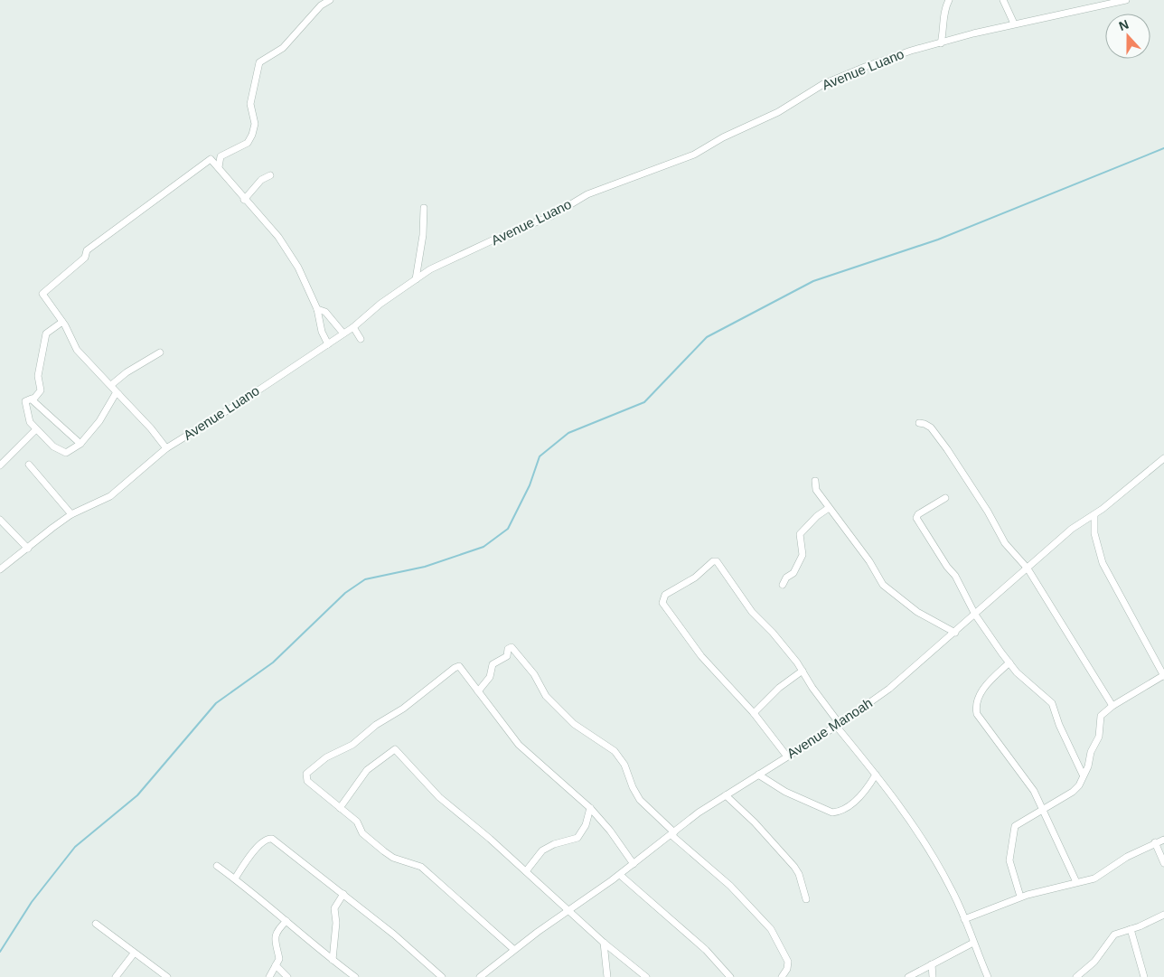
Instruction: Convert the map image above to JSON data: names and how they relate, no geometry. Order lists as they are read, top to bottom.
{
  "streets": {
    "street": ["Avenue Luano", "Avenue Manoah"]
  },
  "north": "top"
}
